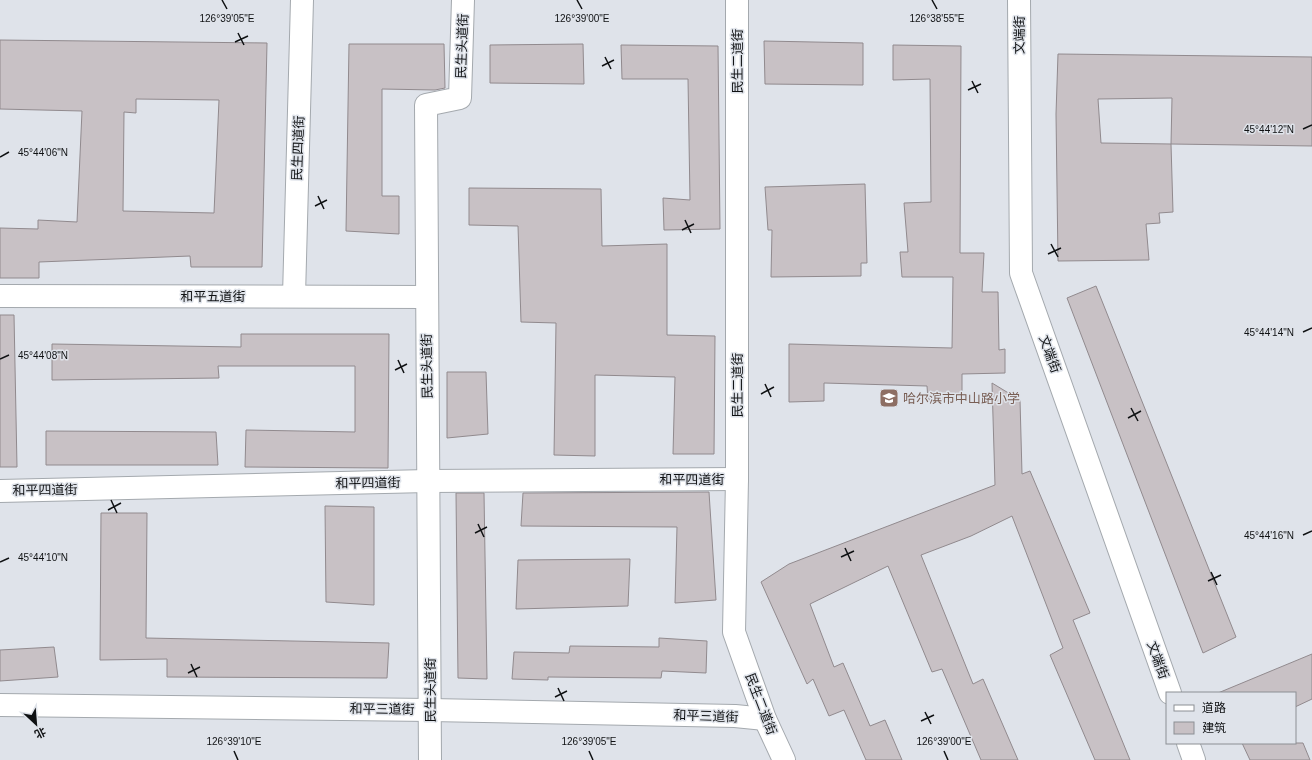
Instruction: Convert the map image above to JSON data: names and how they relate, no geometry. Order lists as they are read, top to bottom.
{
  "streets": {
    "street": [
      "文端街",
      "民生头道街",
      "民生二道街",
      "民生四道街",
      "和平五道街",
      "和平四道街",
      "和平三道街"
    ]
  },
  "crossings": [
    ["民生头道街", "和平五道街"],
    ["民生头道街", "和平四道街"],
    ["民生头道街", "和平三道街"],
    ["民生二道街", "和平四道街"],
    ["民生二道街", "和平三道街"],
    ["民生四道街", "和平五道街"]
  ],
  "places": {
    "school or university": ["哈尔滨市中山路小学"]
  },
  "legend": ["道路", "建筑"],
  "north": "bottom right",
  "coordinates": [
    "126°38'55\"E",
    "126°39'05\"E",
    "126°39'00\"E",
    "45°44'12\"N",
    "45°44'06\"N",
    "45°44'14\"N",
    "45°44'08\"N",
    "45°44'16\"N",
    "45°44'10\"N",
    "126°39'10\"E"
  ]
}
